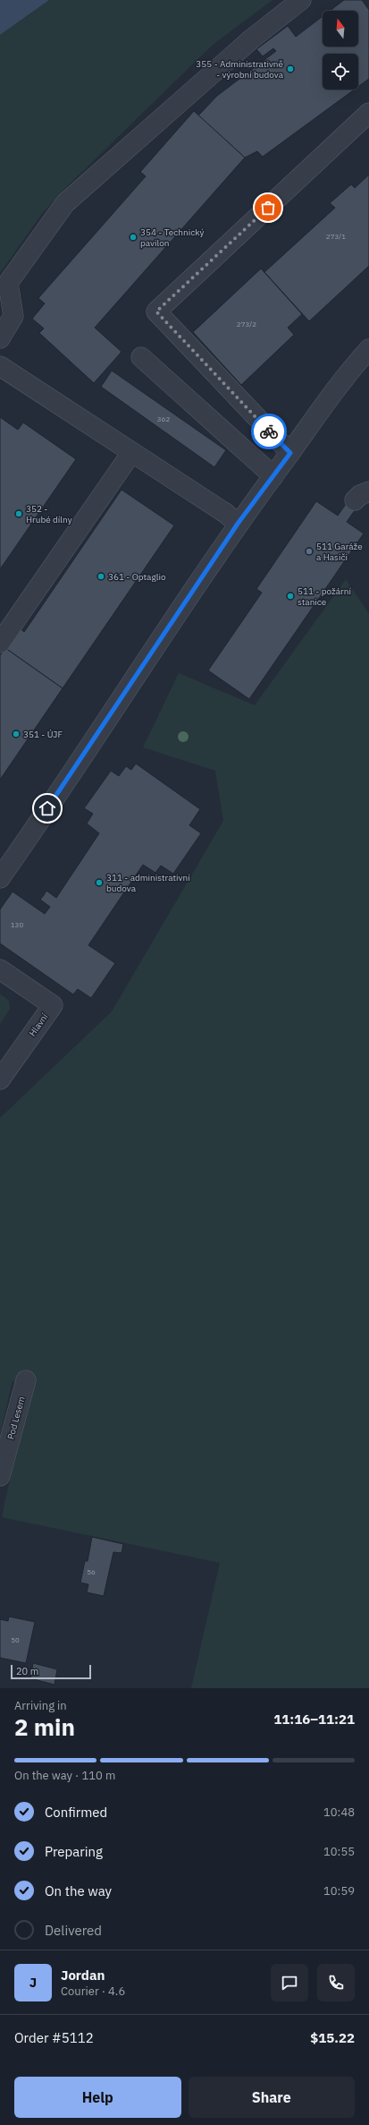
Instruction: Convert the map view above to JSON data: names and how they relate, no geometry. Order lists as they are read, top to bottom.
{
  "streets": {
    "street": ["Hlavní", "Pod Lesem"]
  },
  "places": [
    "355 - Administrativně - výrobní budova",
    "354 - Technický pavilon",
    "352 - Hrubé dílny",
    "511 Garáže a Hasiči",
    "361 - Optaglio",
    "511 - požární stanice",
    "351 - ÚJF",
    "311 - administrativní budova"
  ],
  "house_numbers": [
    "273/1",
    "273/2",
    "362",
    "130",
    "56",
    "50"
  ],
  "scale_bar": "20 m",
  "north": "top",
  "page": {
    "scale": "20 m",
    "heading": ["2 min", "Arriving in", "11:16–11:21"],
    "panel": [
      "Jordan",
      "Courier · 4.6",
      "Order #5112",
      "$15.22"
    ],
    "bar": "On the way · 110 m",
    "list": [
      ["Confirmed", "10:48"],
      ["Preparing", "10:55"],
      ["On the way", "10:59"],
      "Delivered"
    ],
    "round": "J",
    "buttons": ["Help", "Share"]
  }
}
